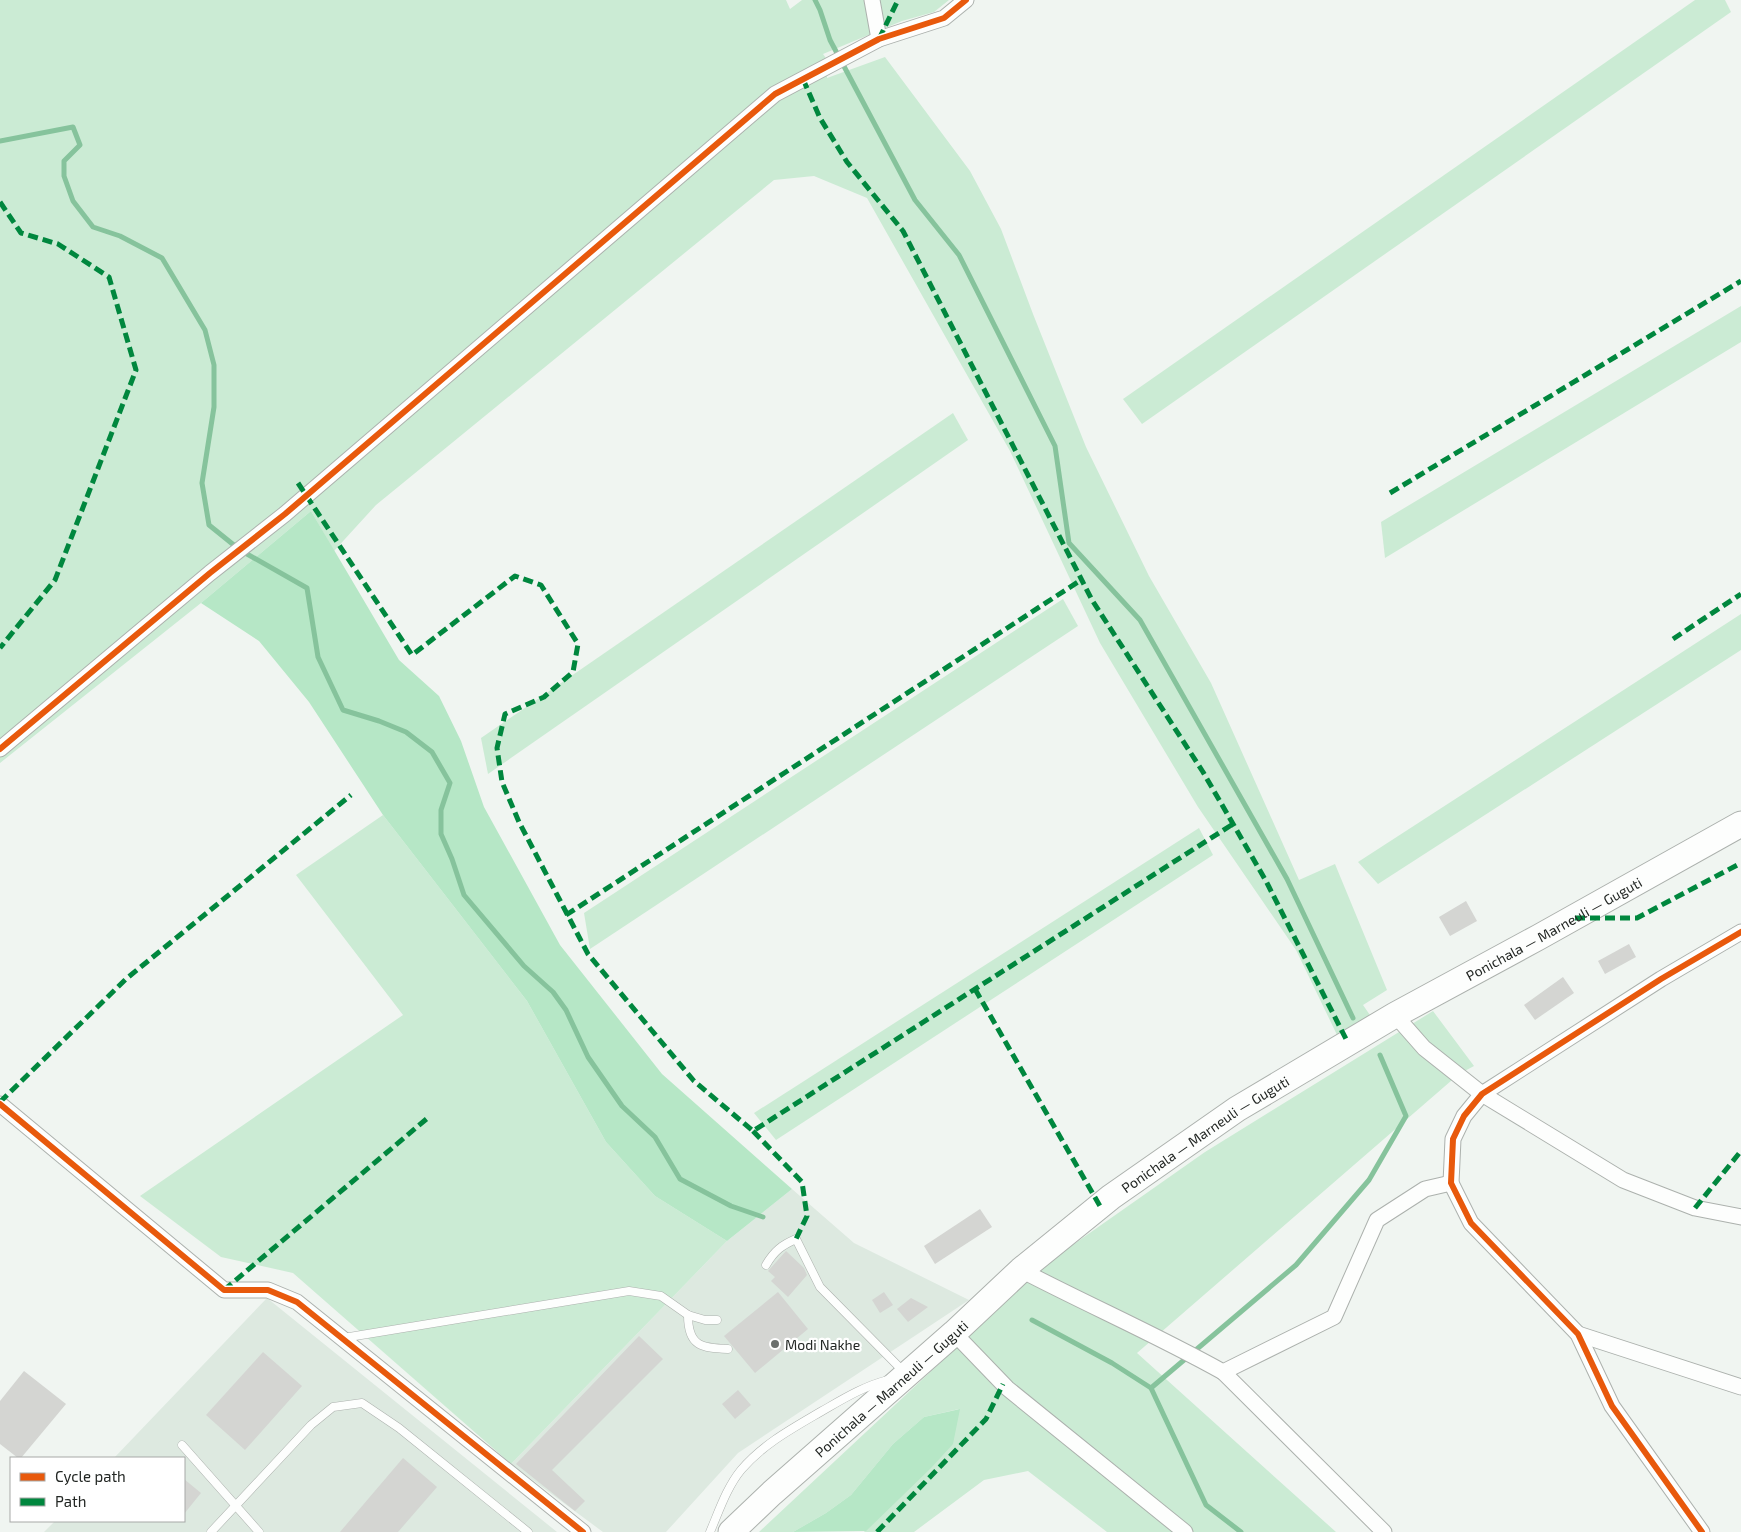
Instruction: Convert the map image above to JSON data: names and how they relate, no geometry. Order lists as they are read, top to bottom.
{
  "streets": {
    "highway": ["Ponichala — Marneuli — Guguti"]
  },
  "places": ["Modi Nakhe"],
  "legend": ["Cycle path", "Path"]
}
